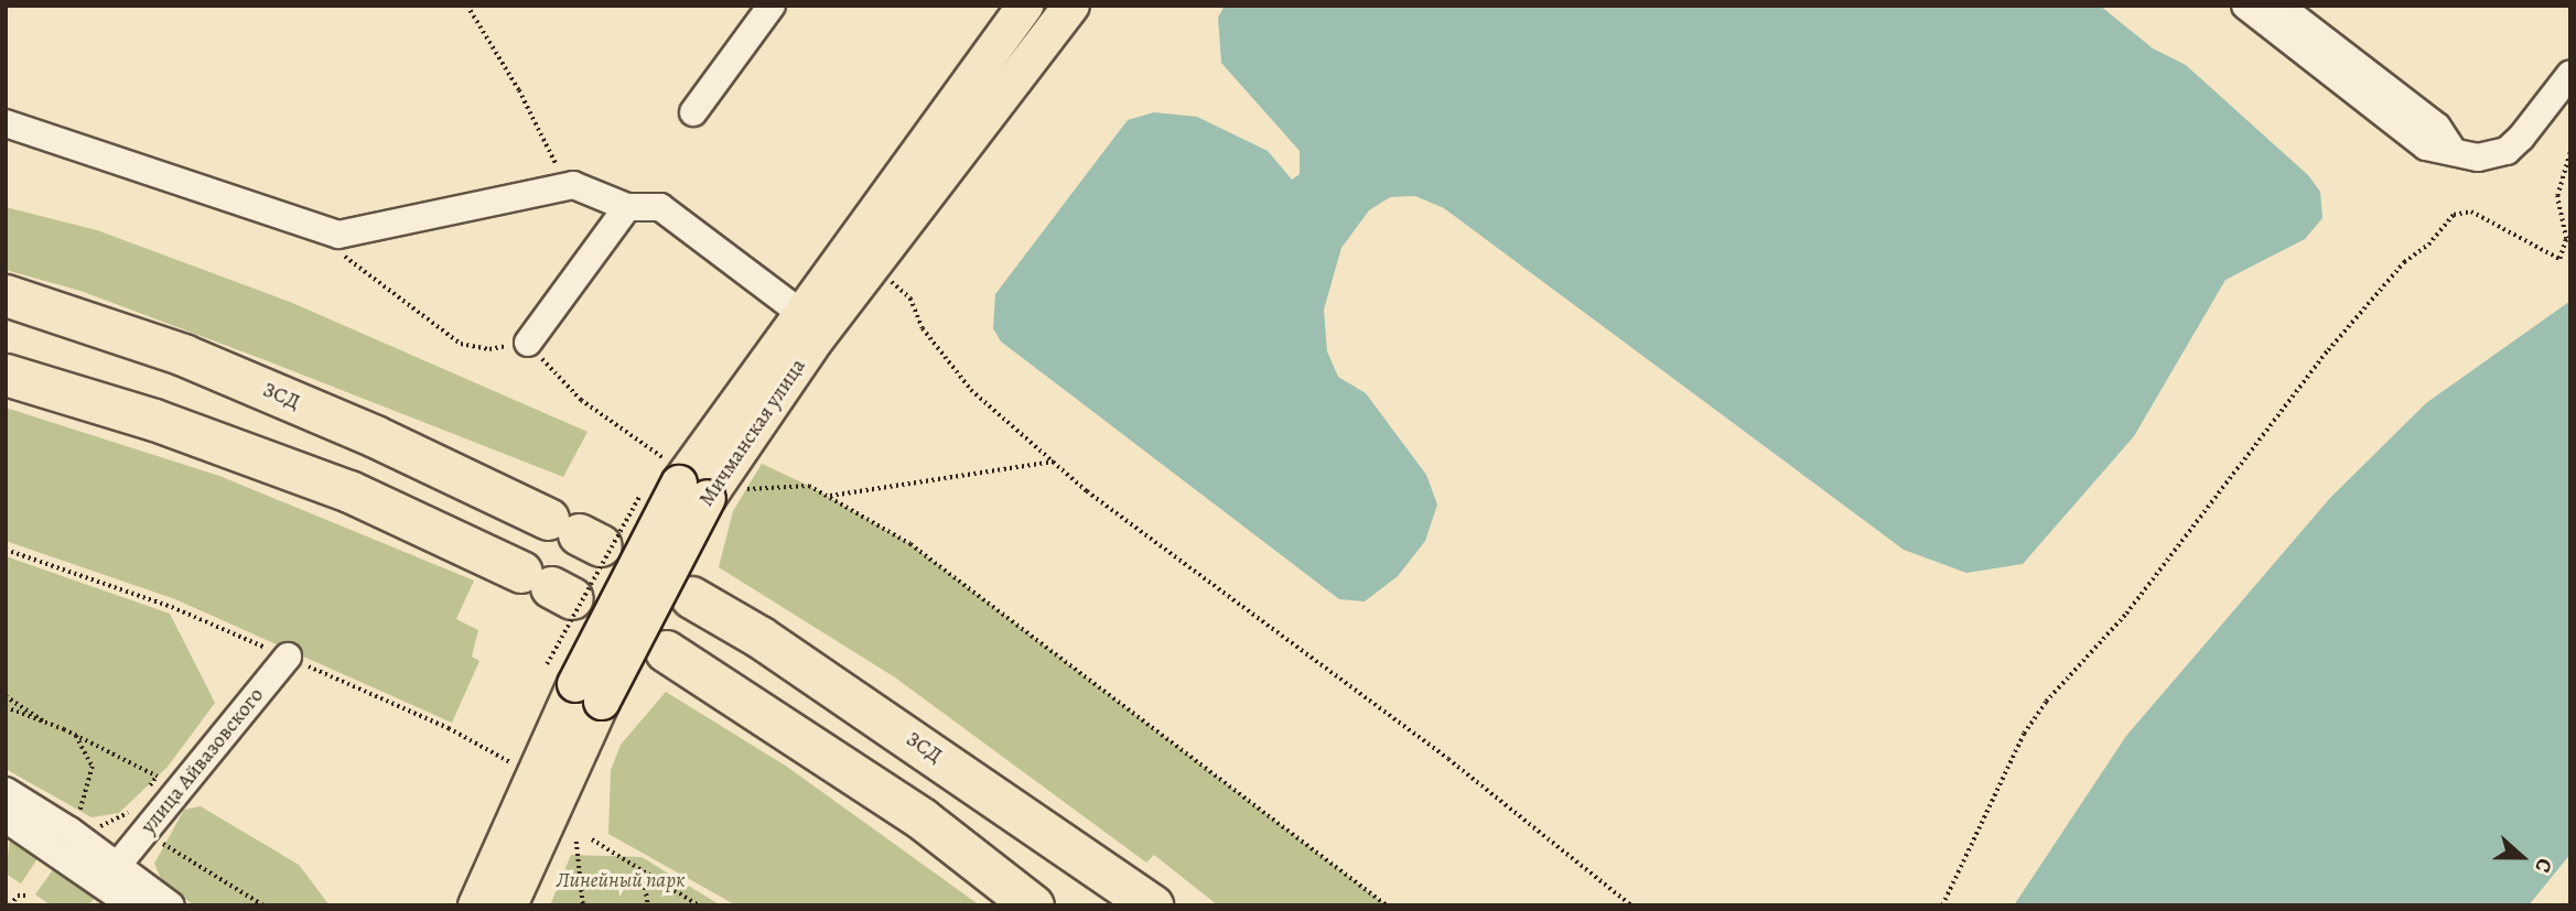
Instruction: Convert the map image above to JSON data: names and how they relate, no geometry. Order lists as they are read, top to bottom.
{
  "streets": {
    "highway": ["ЗСД"],
    "main road": ["Мичманская улица"],
    "street": ["улица Айвазовского"]
  },
  "parks": ["Линейный парк"],
  "north": "right"
}
